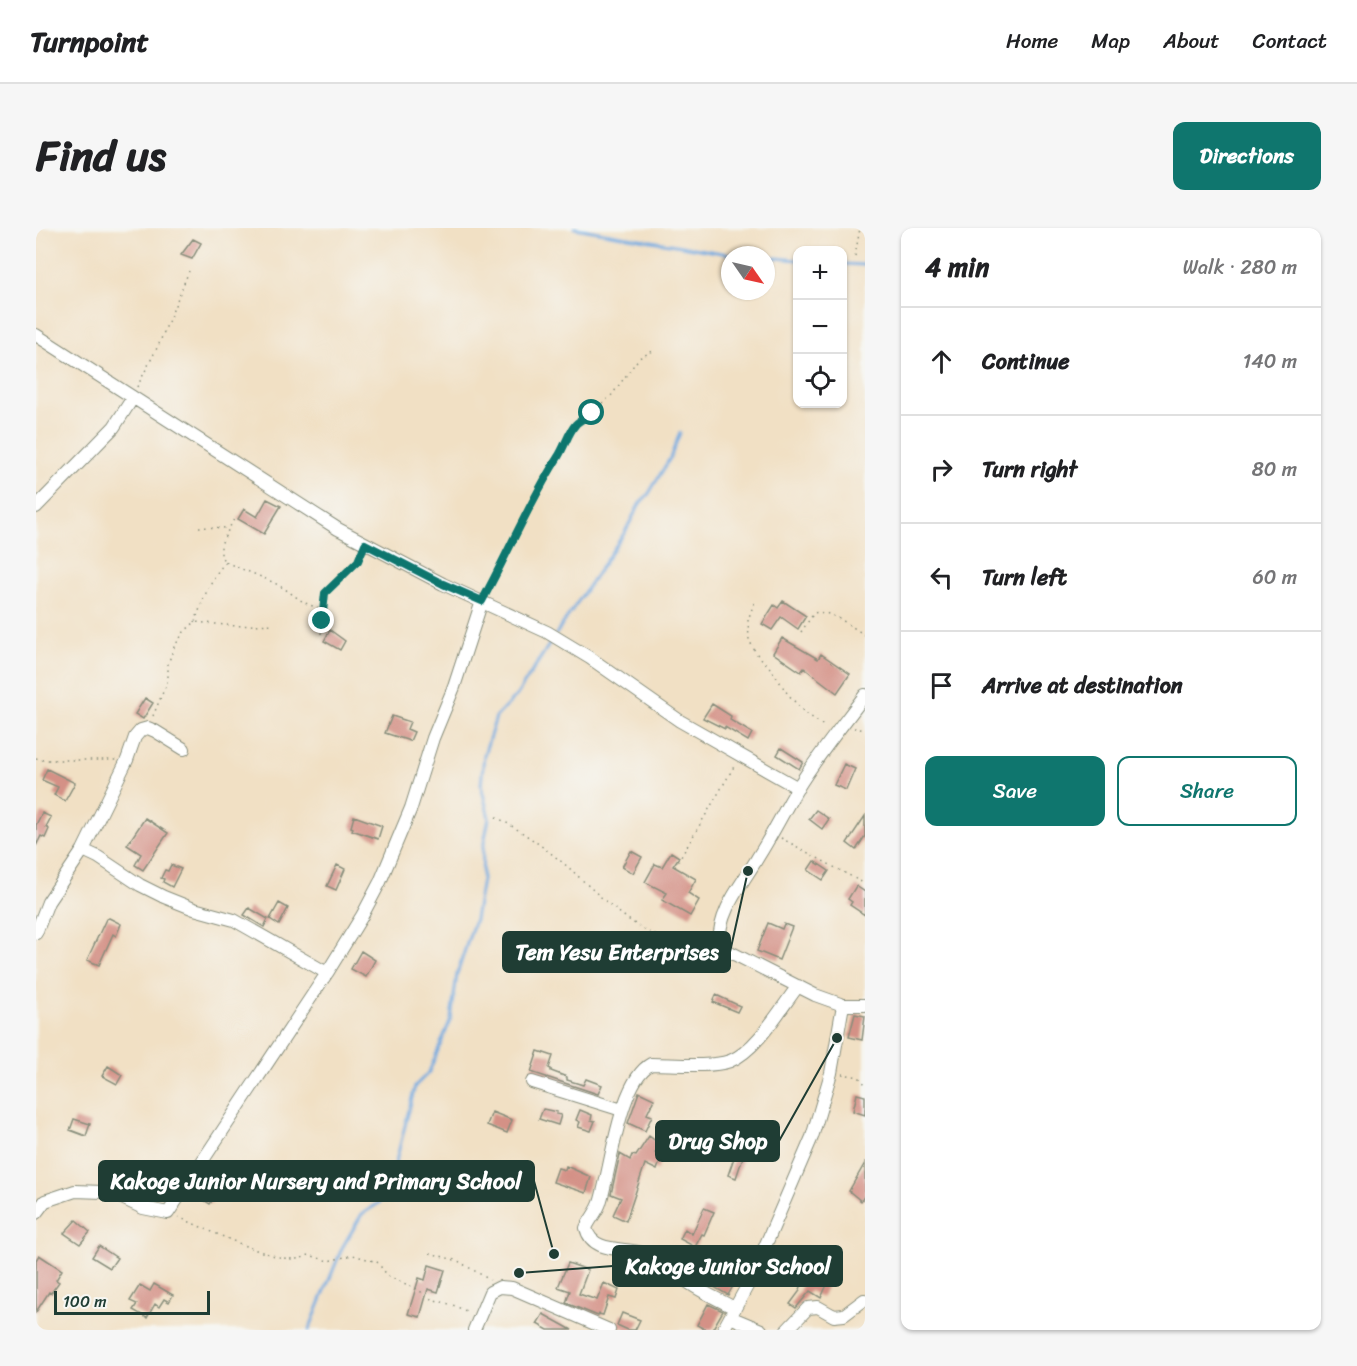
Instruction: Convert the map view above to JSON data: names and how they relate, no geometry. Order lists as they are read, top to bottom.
{
  "places": [
    "Tem Yesu Enterprises",
    "Drug Shop",
    "Kakoge Junior Nursery and Primary School",
    "Kakoge Junior School"
  ],
  "scale_bar": "100 m",
  "north": "bottom right",
  "page": {
    "header": "Turnpoint",
    "nav": [
      "Home",
      "Map",
      "About",
      "Contact"
    ],
    "title": "Find us",
    "buttons": [
      "Directions",
      ["Save", "Share"]
    ],
    "heading": ["4 min", "Walk · 280 m"],
    "map_buttons": ["+", "−"],
    "list": [
      ["Continue", "140 m"],
      ["Turn right", "80 m"],
      ["Turn left", "60 m"],
      "Arrive at destination"
    ],
    "scale": "100 m"
  }
}
